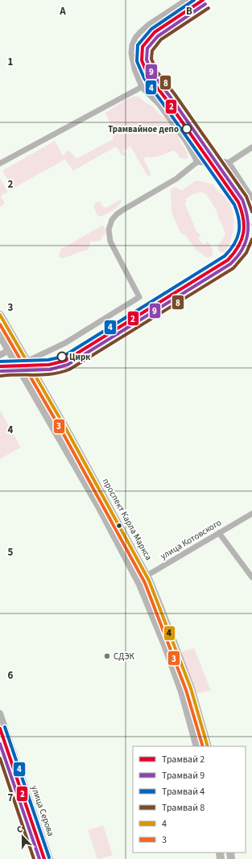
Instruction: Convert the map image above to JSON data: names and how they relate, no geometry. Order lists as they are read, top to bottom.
{
  "streets": {
    "main road": ["проспект Карла Маркса"],
    "street": ["улица Котовского", "улица Серова"]
  },
  "crossings": [
    ["проспект Карла Маркса", "улица Котовского"]
  ],
  "places": ["Трамвайное депо", "Цирк", "СДЭК"],
  "lines": [
    "tram line 2",
    "tram line 4",
    "tram line 9",
    "tram line 8",
    "transit line 4",
    "transit line 3"
  ],
  "legend": [
    "Трамвай 2",
    "Трамвай 9",
    "Трамвай 4",
    "Трамвай 8",
    "4",
    "3"
  ],
  "north": "top",
  "grid": {
    "columns": ["A", "B"],
    "rows": [
      "1",
      "2",
      "3",
      "4",
      "5",
      "6",
      "7"
    ]
  }
}
